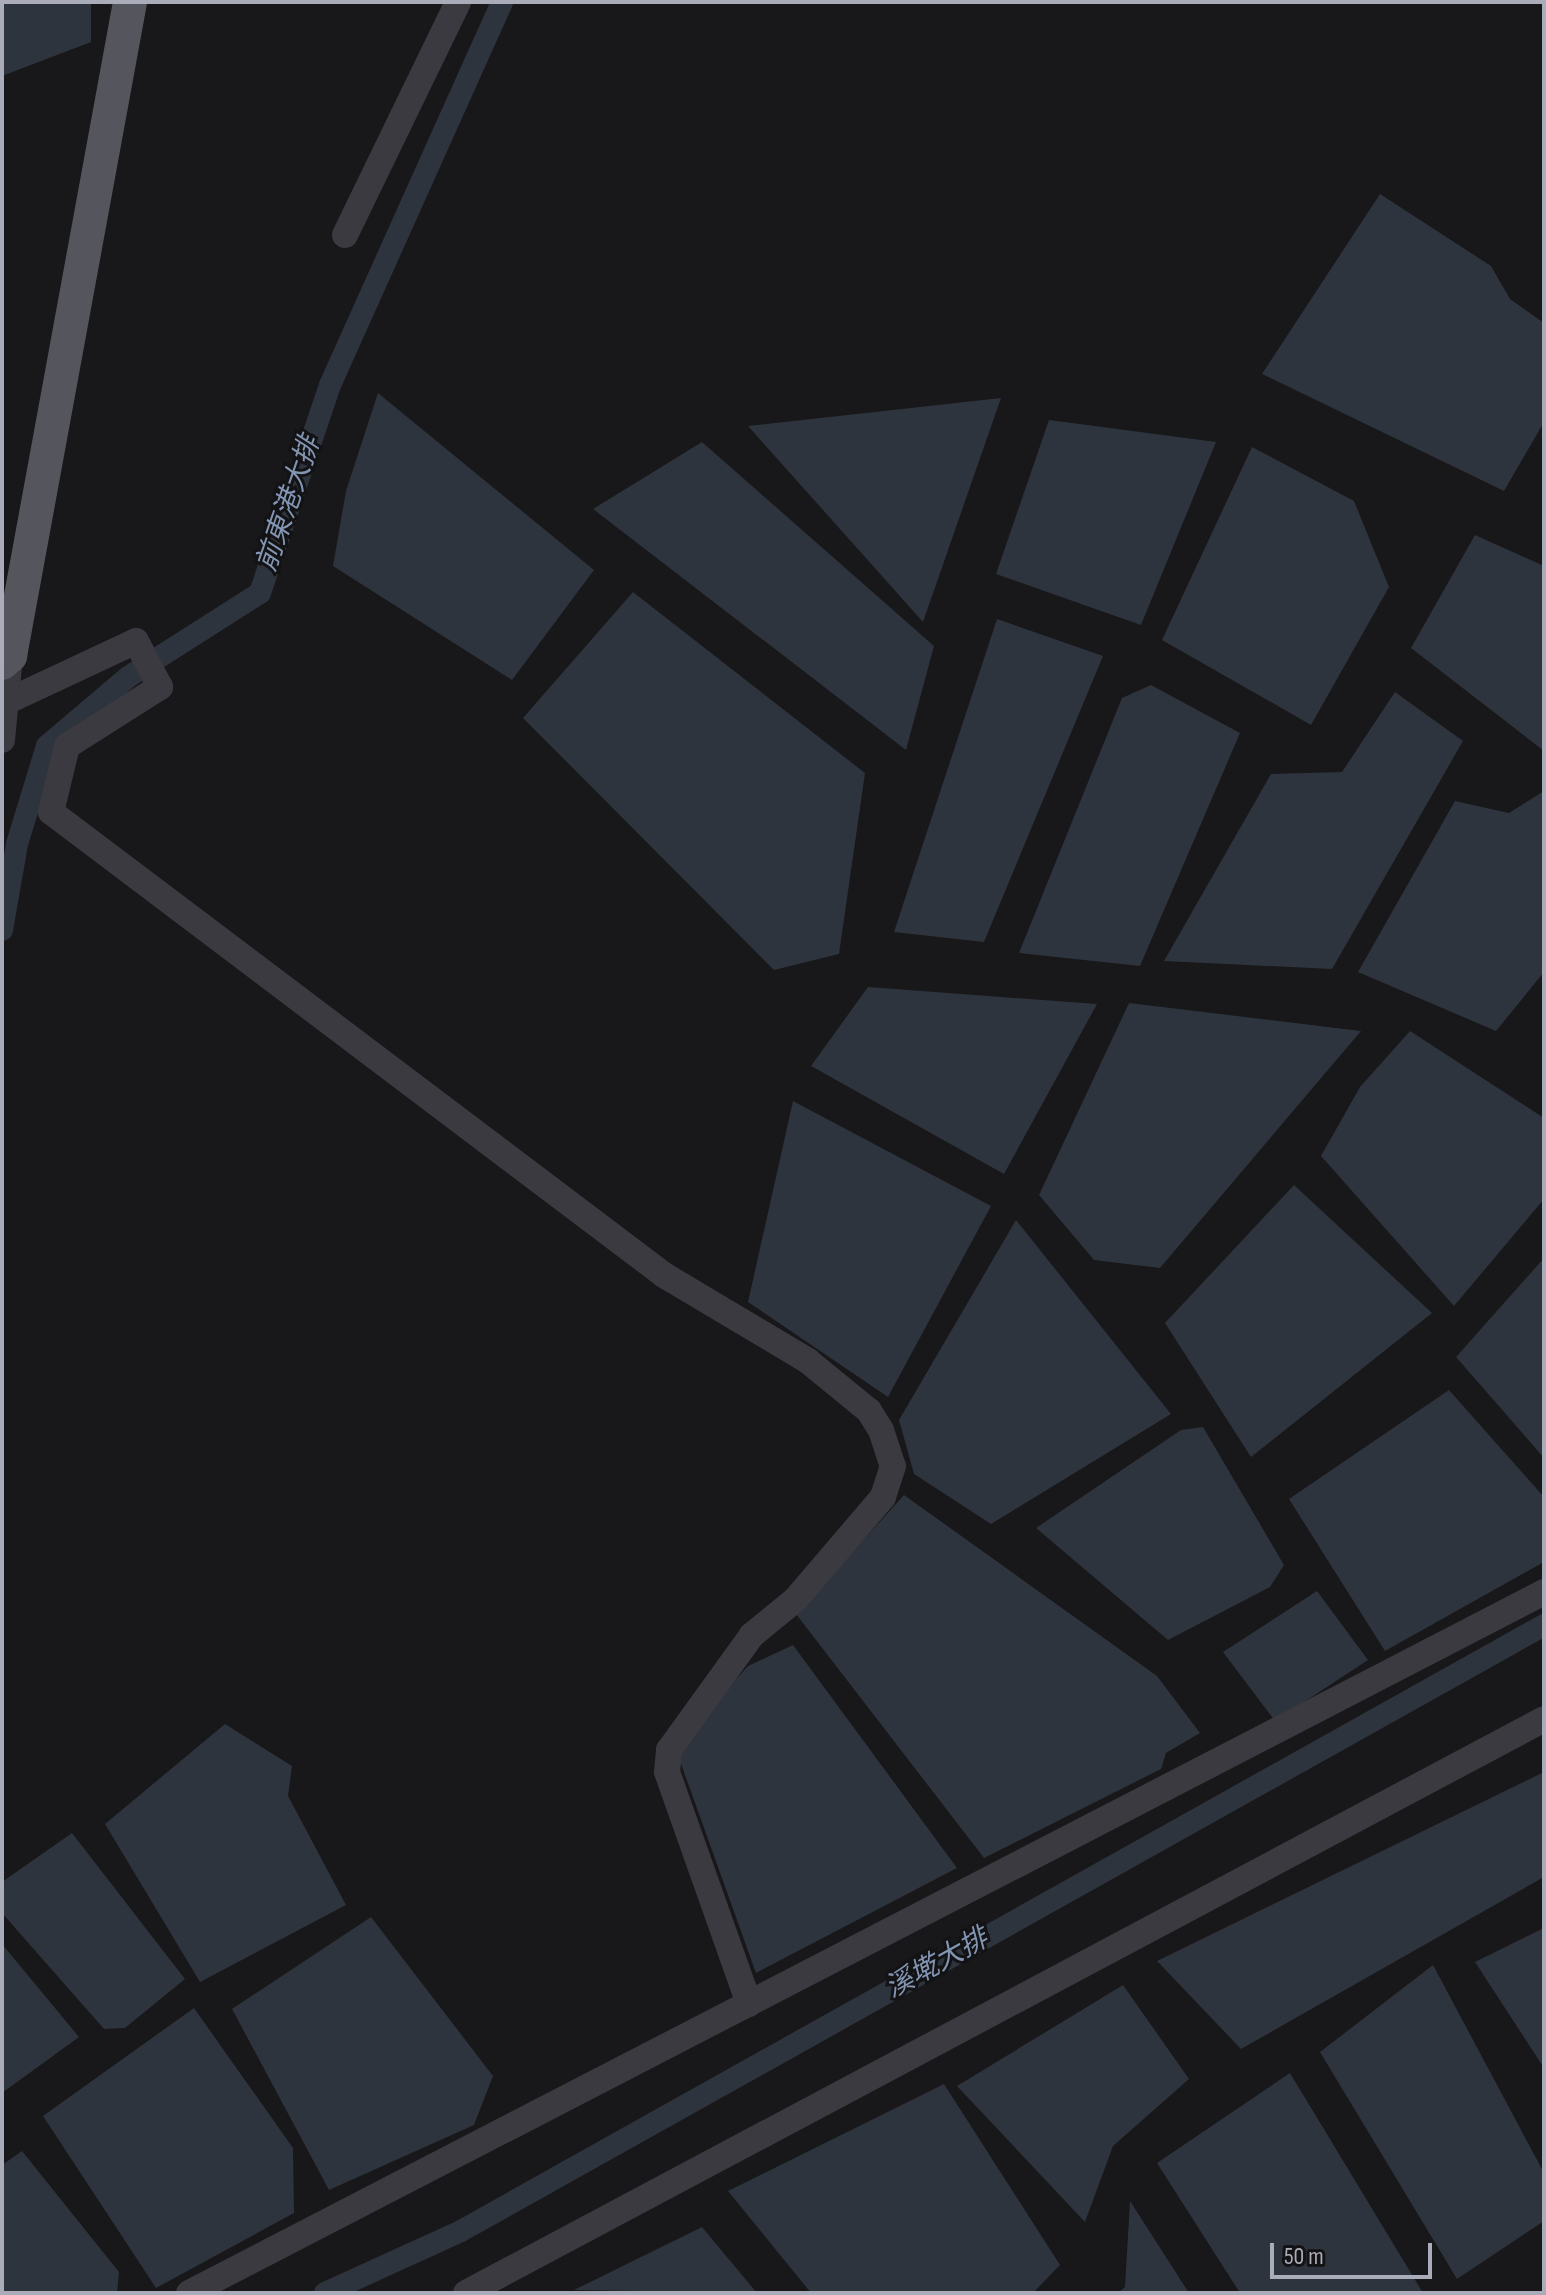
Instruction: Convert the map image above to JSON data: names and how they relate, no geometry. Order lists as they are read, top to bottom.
{
  "water": ["前東港大排", "溪墘大排"],
  "scale_bar": "50 m"
}
